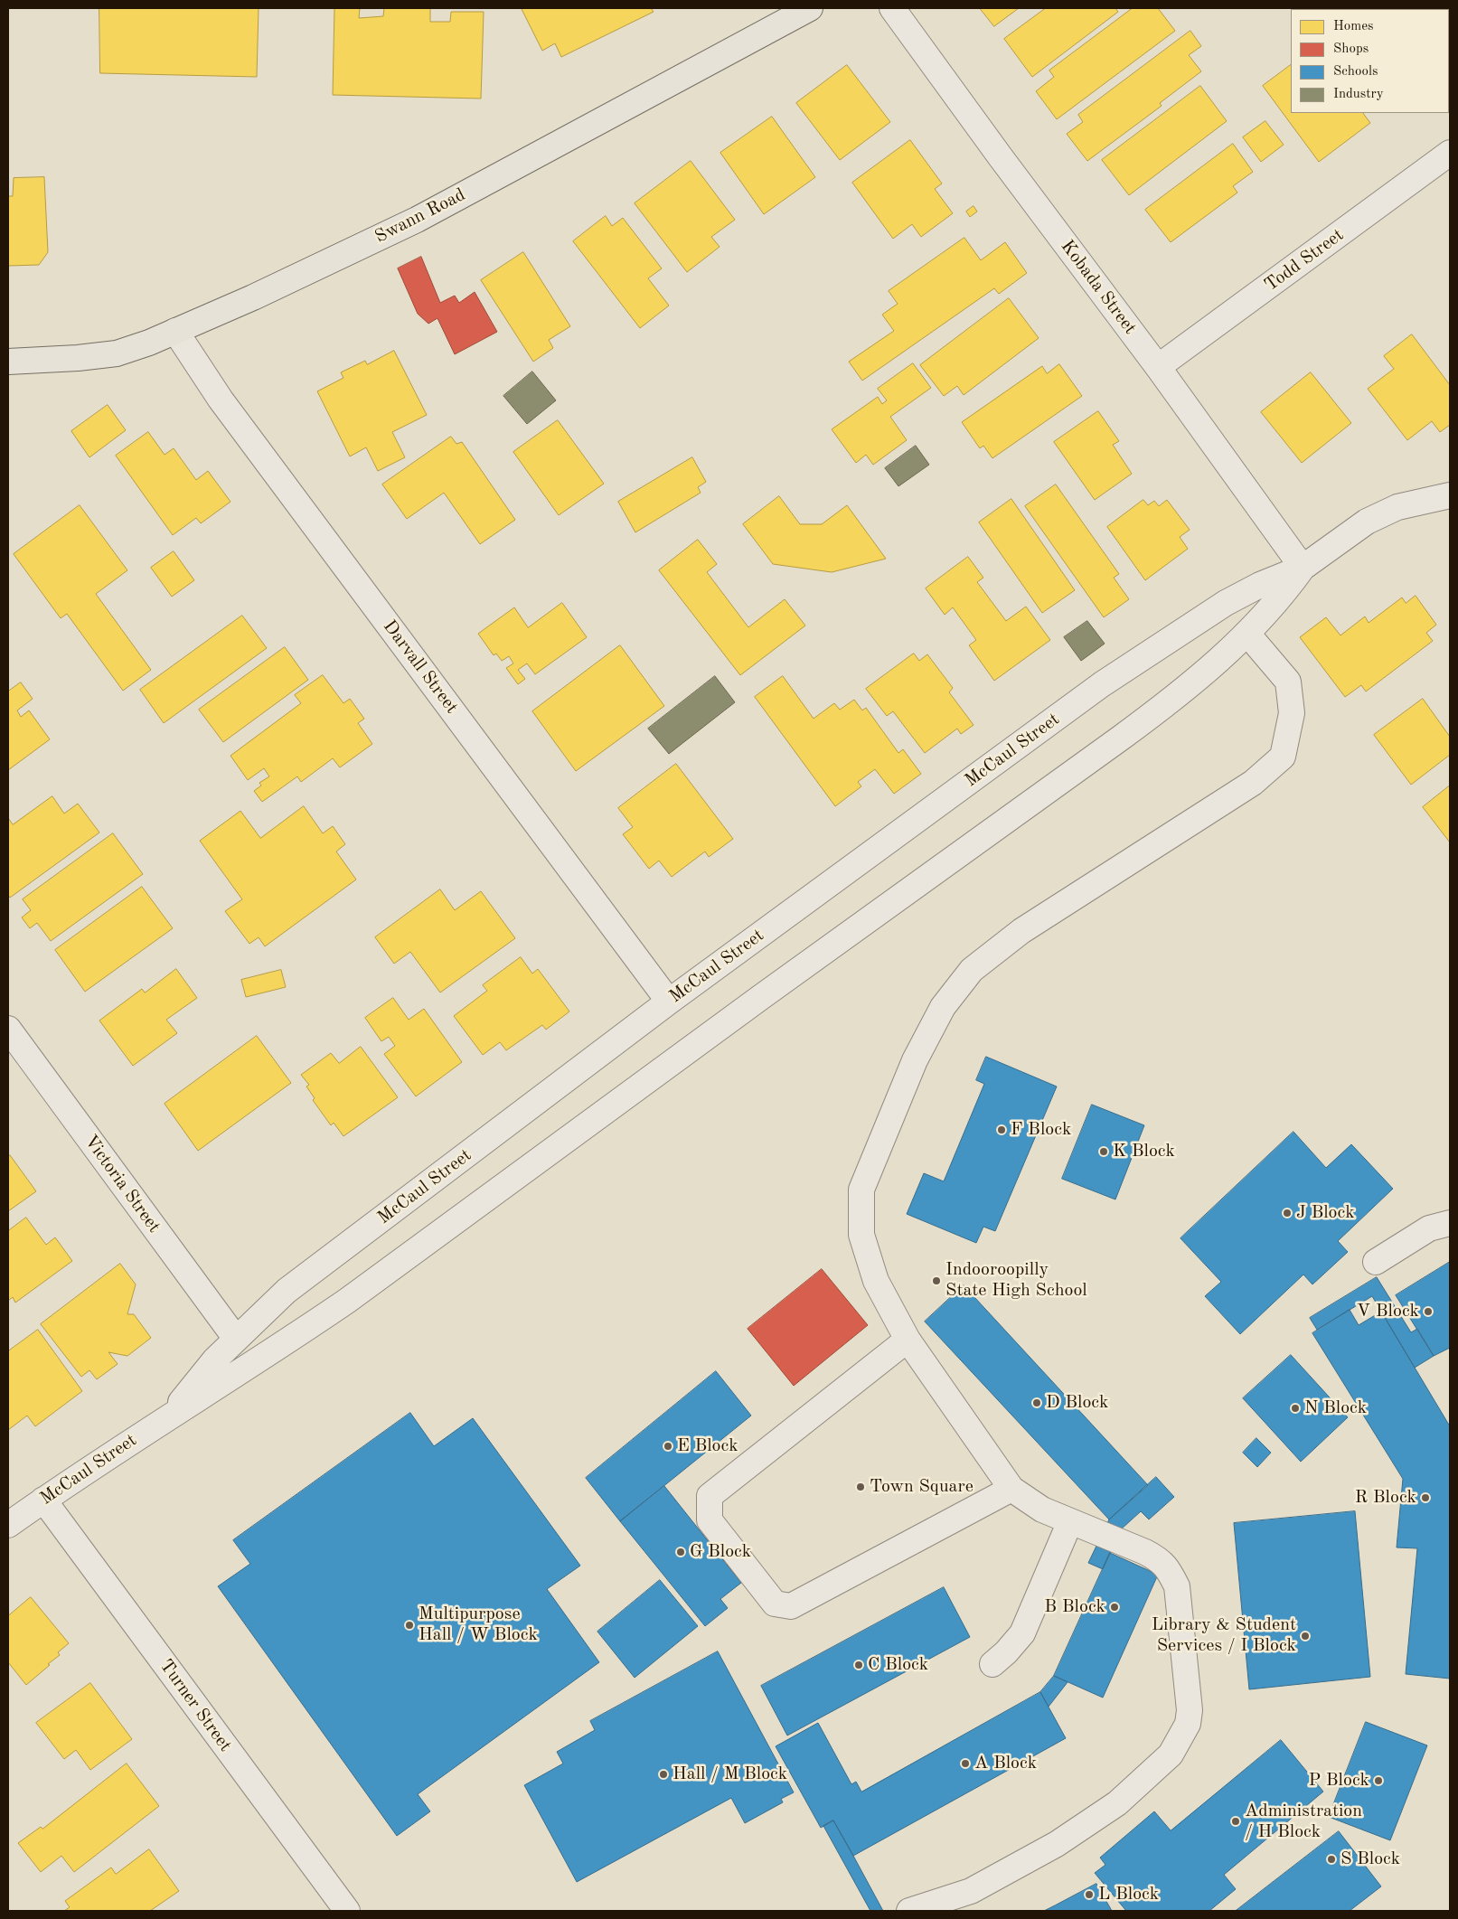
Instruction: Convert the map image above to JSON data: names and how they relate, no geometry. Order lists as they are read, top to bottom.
{
  "streets": {
    "main road": ["Swann Road"],
    "street": [
      "Todd Street",
      "Kobada Street",
      "Darvall Street",
      "McCaul Street",
      "Victoria Street",
      "Turner Street"
    ]
  },
  "crossings": [
    ["Swann Road", "Darvall Street"],
    ["Todd Street", "Kobada Street"],
    ["Kobada Street", "McCaul Street"],
    ["Darvall Street", "McCaul Street"],
    ["McCaul Street", "Victoria Street"],
    ["McCaul Street", "Turner Street"]
  ],
  "places": [
    "F Block",
    "K Block",
    "J Block",
    "Indooroopilly State High School",
    "V Block",
    "D Block",
    "N Block",
    "E Block",
    "Town Square",
    "R Block",
    "G Block",
    "B Block",
    "Multipurpose Hall / W Block",
    "Library & Student Services / I Block",
    "C Block",
    "A Block",
    "Hall / M Block",
    "P Block",
    "Administration / H Block",
    "S Block",
    "L Block"
  ],
  "legend": [
    "Homes",
    "Shops",
    "Schools",
    "Industry"
  ]
}
